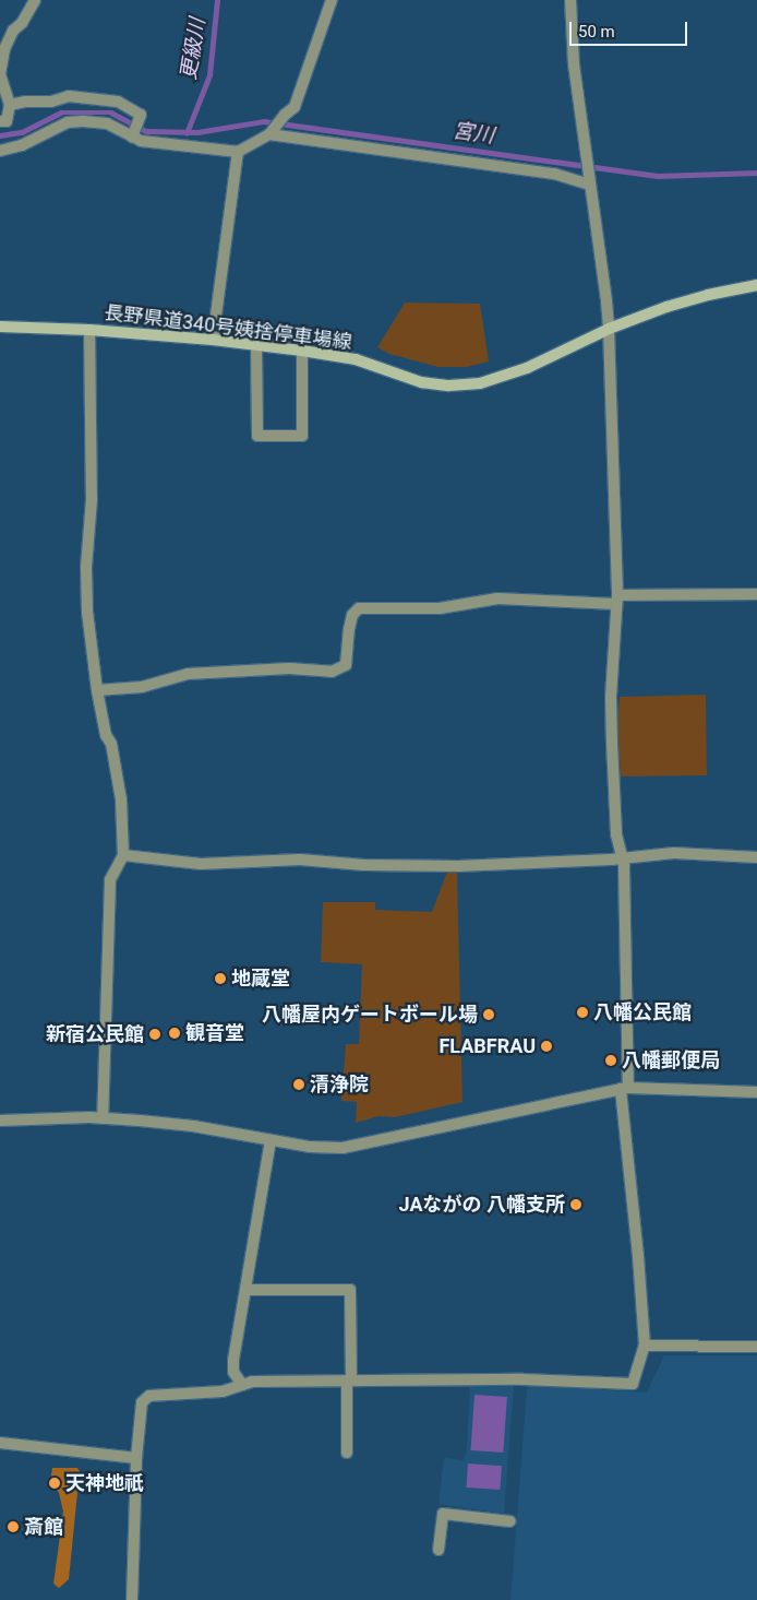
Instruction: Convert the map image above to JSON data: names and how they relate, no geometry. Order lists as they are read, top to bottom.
{
  "streets": {
    "main road": ["長野県道340号姨捨停車場線"]
  },
  "water": ["更級川", "宮川"],
  "places": [
    "地蔵堂",
    "八幡公民館",
    "八幡屋内ゲートボール場",
    "観音堂",
    "新宿公民館",
    "FLABFRAU",
    "八幡郵便局",
    "清浄院",
    "JAながの 八幡支所",
    "天神地祇",
    "斎館"
  ],
  "scale_bar": "50 m"
}
